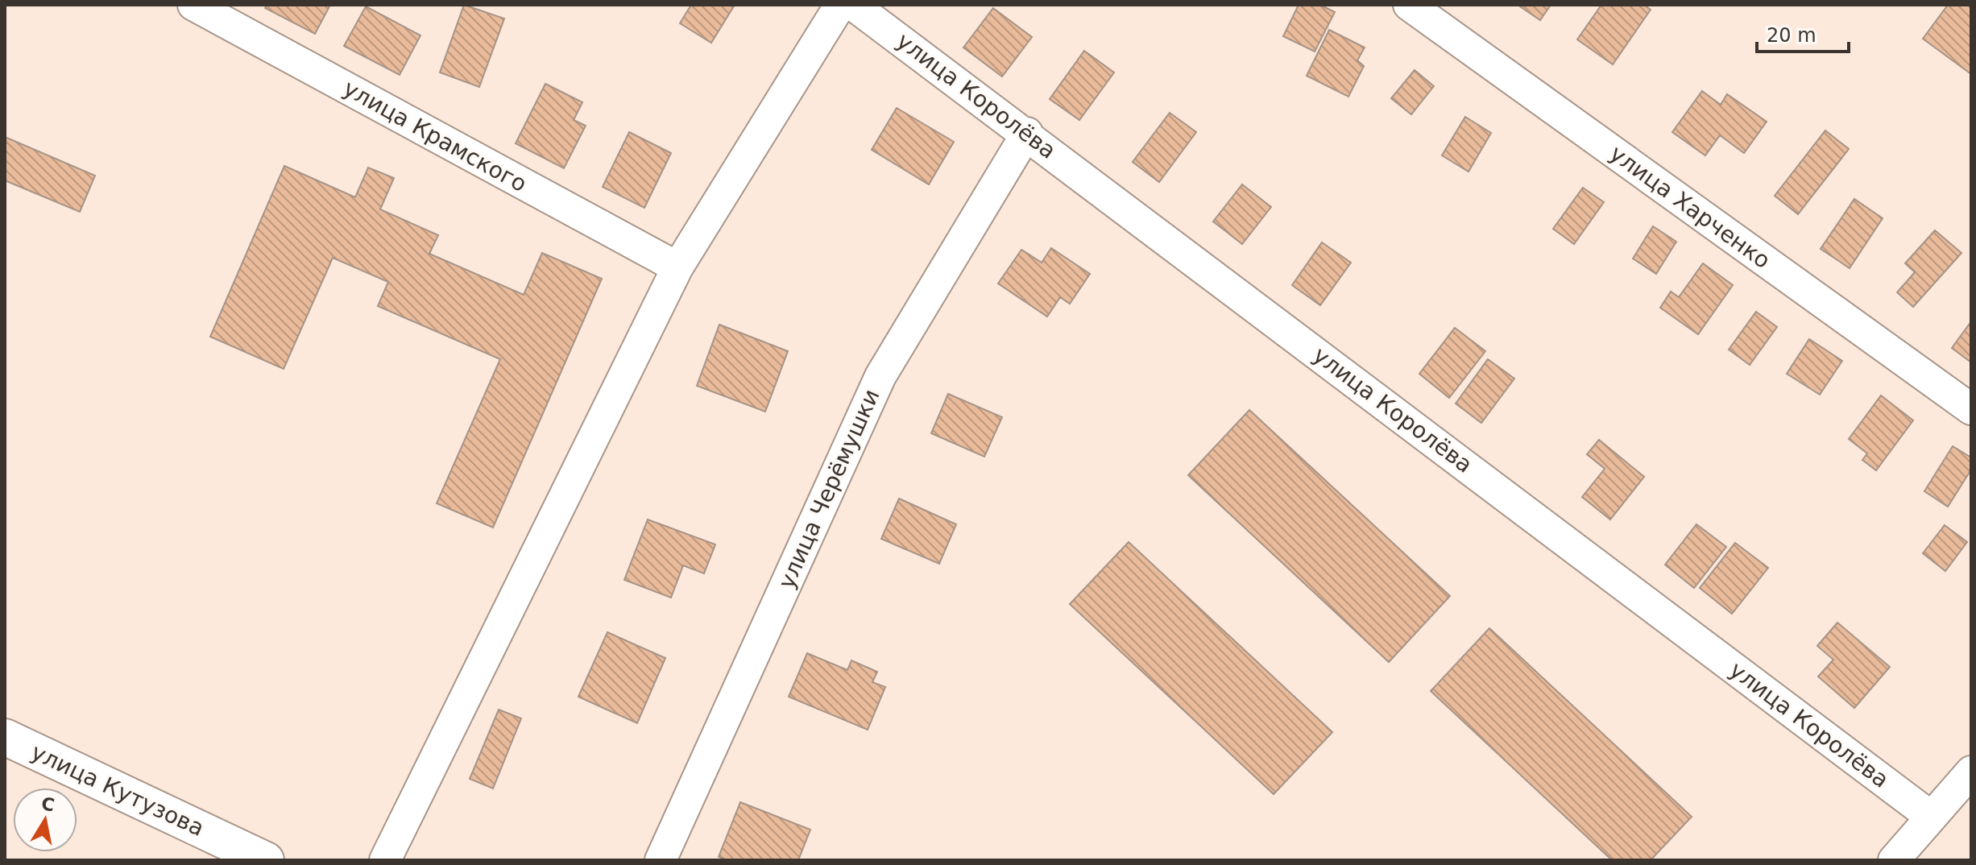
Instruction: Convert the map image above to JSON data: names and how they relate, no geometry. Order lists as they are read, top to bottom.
{
  "streets": {
    "main road": ["улица Кутузова"],
    "street": [
      "улица Королёва",
      "улица Крамского",
      "улица Харченко",
      "улица Черёмушки"
    ]
  },
  "crossings": [
    ["улица Королёва", "улица Черёмушки"]
  ],
  "scale_bar": "20 m",
  "north": "top"
}
